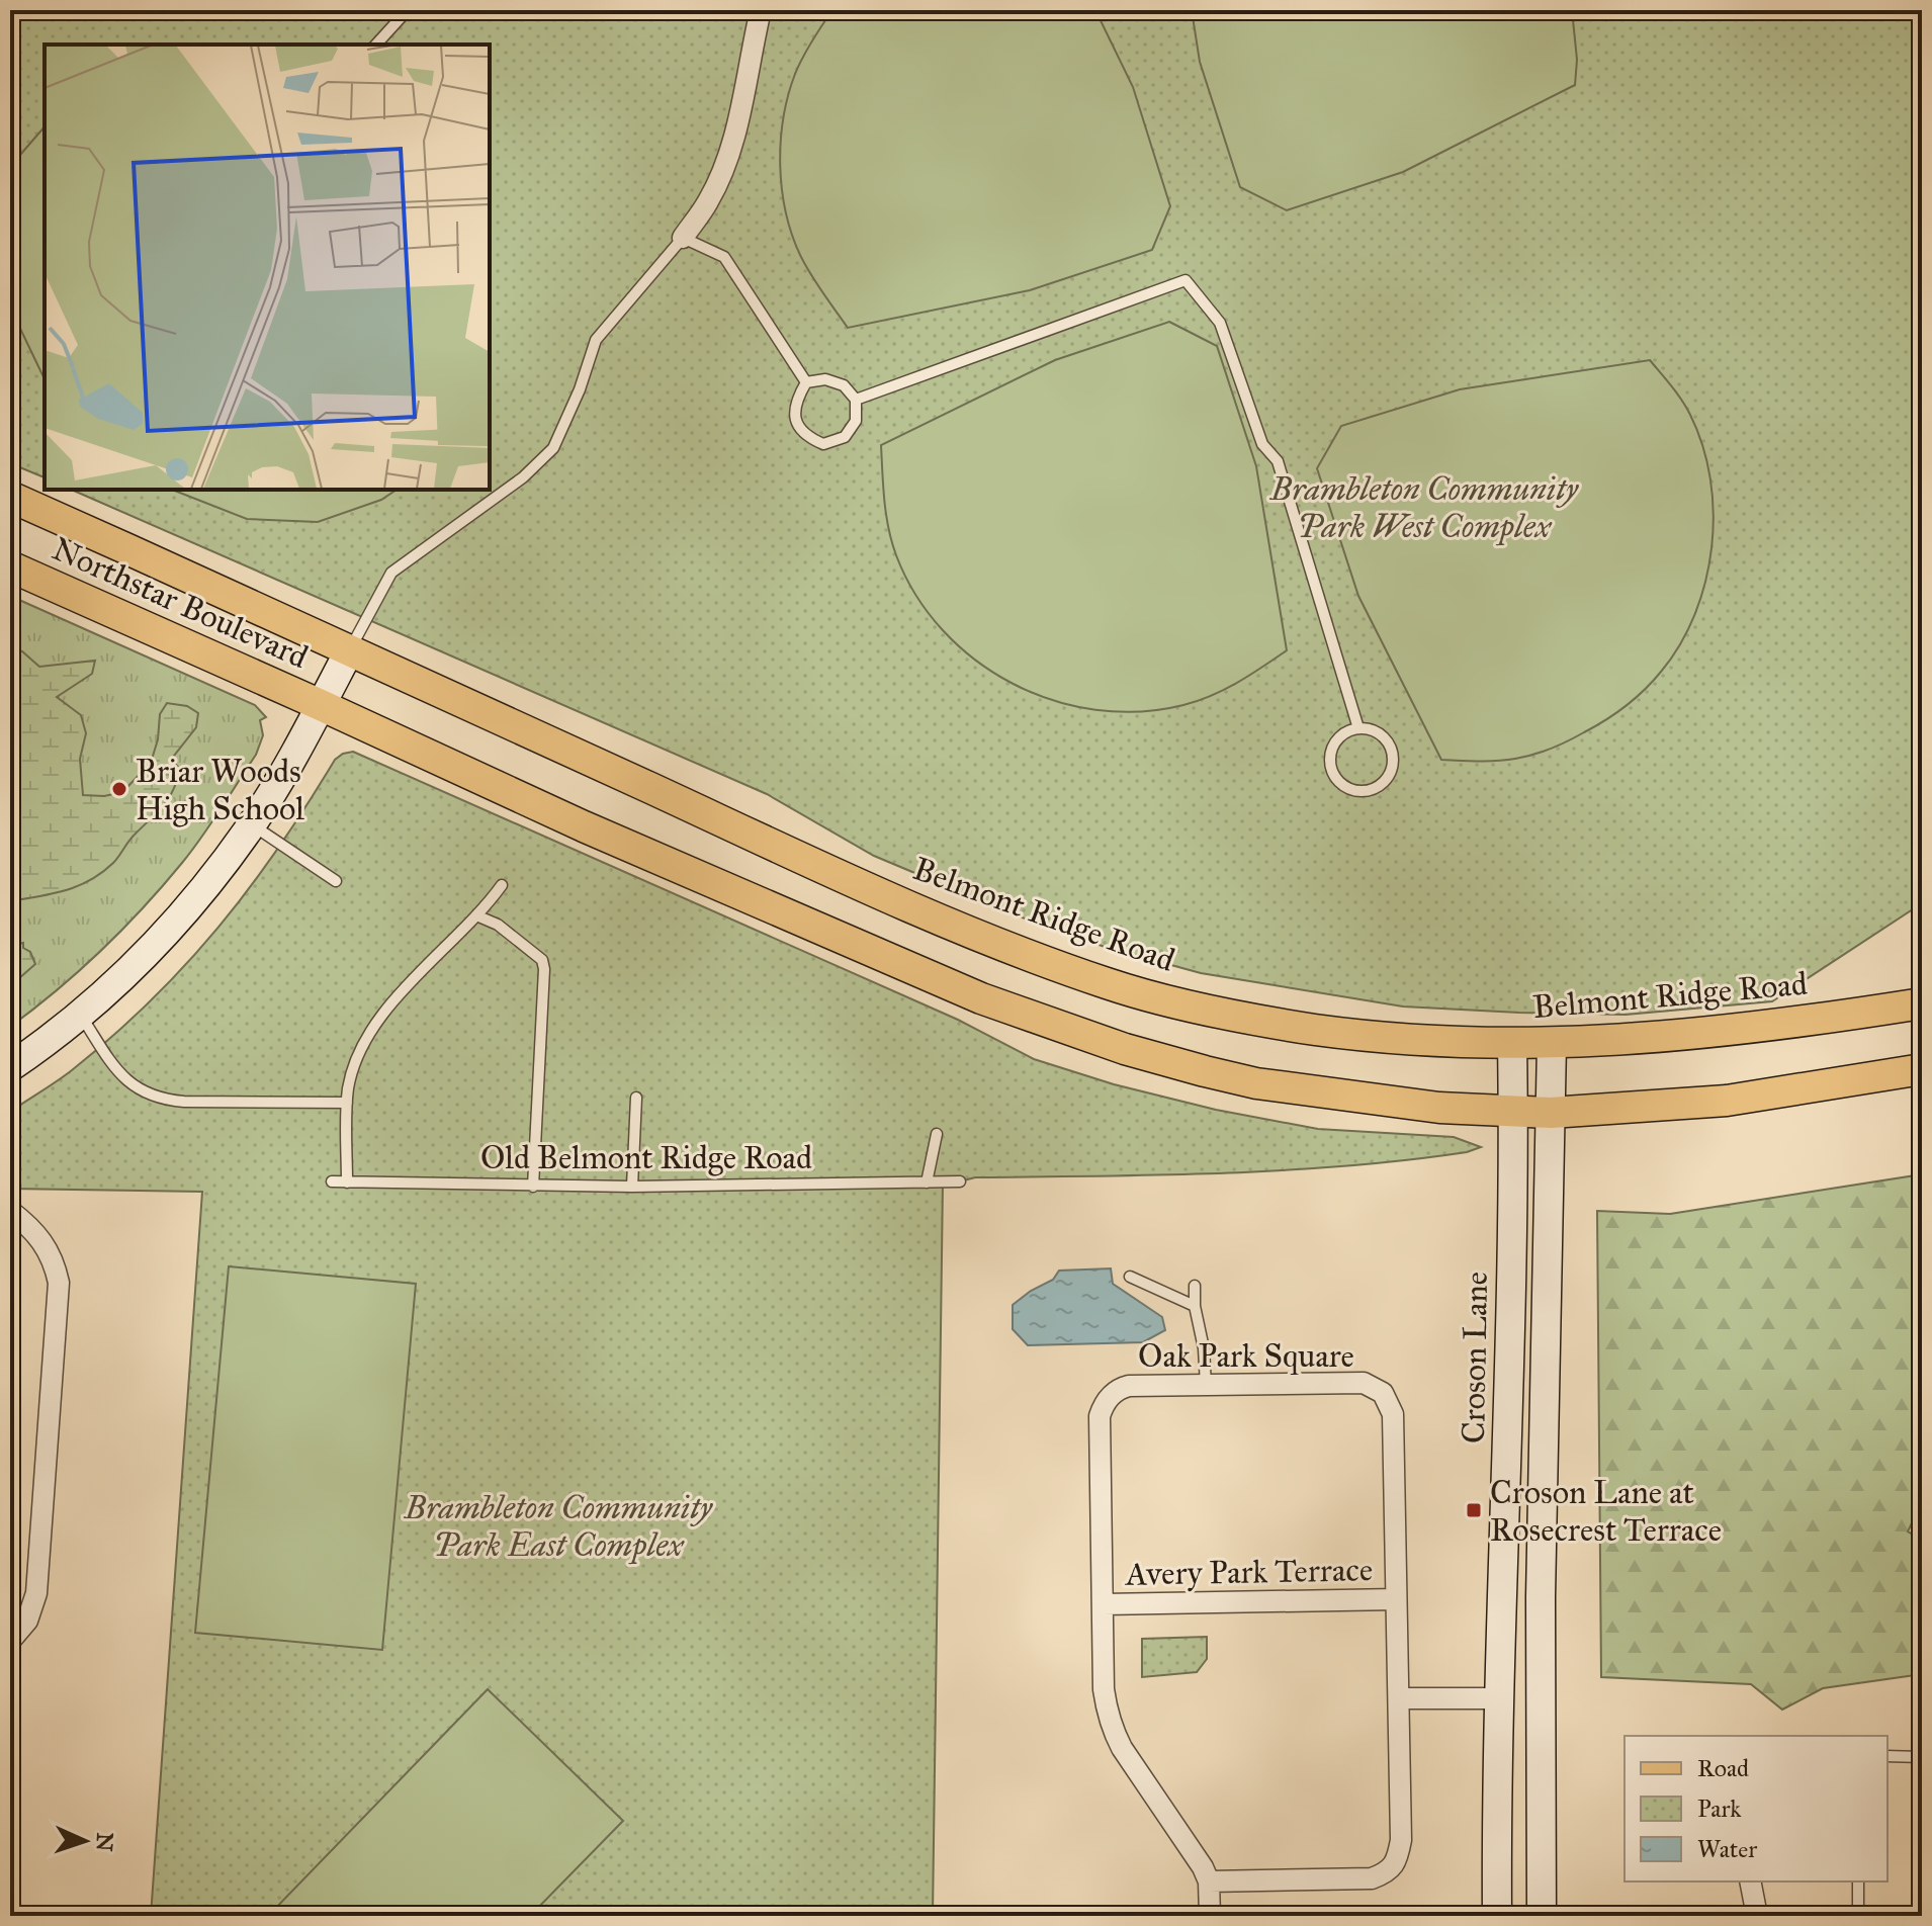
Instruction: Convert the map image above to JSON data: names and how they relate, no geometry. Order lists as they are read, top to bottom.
{
  "streets": {
    "main road": ["Northstar Boulevard", "Belmont Ridge Road", "Croson Lane"],
    "street": ["Oak Park Square", "Avery Park Terrace"],
    "lane": ["Old Belmont Ridge Road"]
  },
  "crossings": [
    ["Northstar Boulevard", "Belmont Ridge Road"],
    ["Belmont Ridge Road", "Croson Lane"],
    ["Oak Park Square", "Avery Park Terrace"]
  ],
  "parks": ["Brambleton Community Park West Complex", "Brambleton Community Park East Complex"],
  "places": {
    "other": ["Briar Woods High School"],
    "transit": ["Croson Lane at Rosecrest Terrace"]
  },
  "legend": ["Road", "Park", "Water"],
  "north": "right"
}
